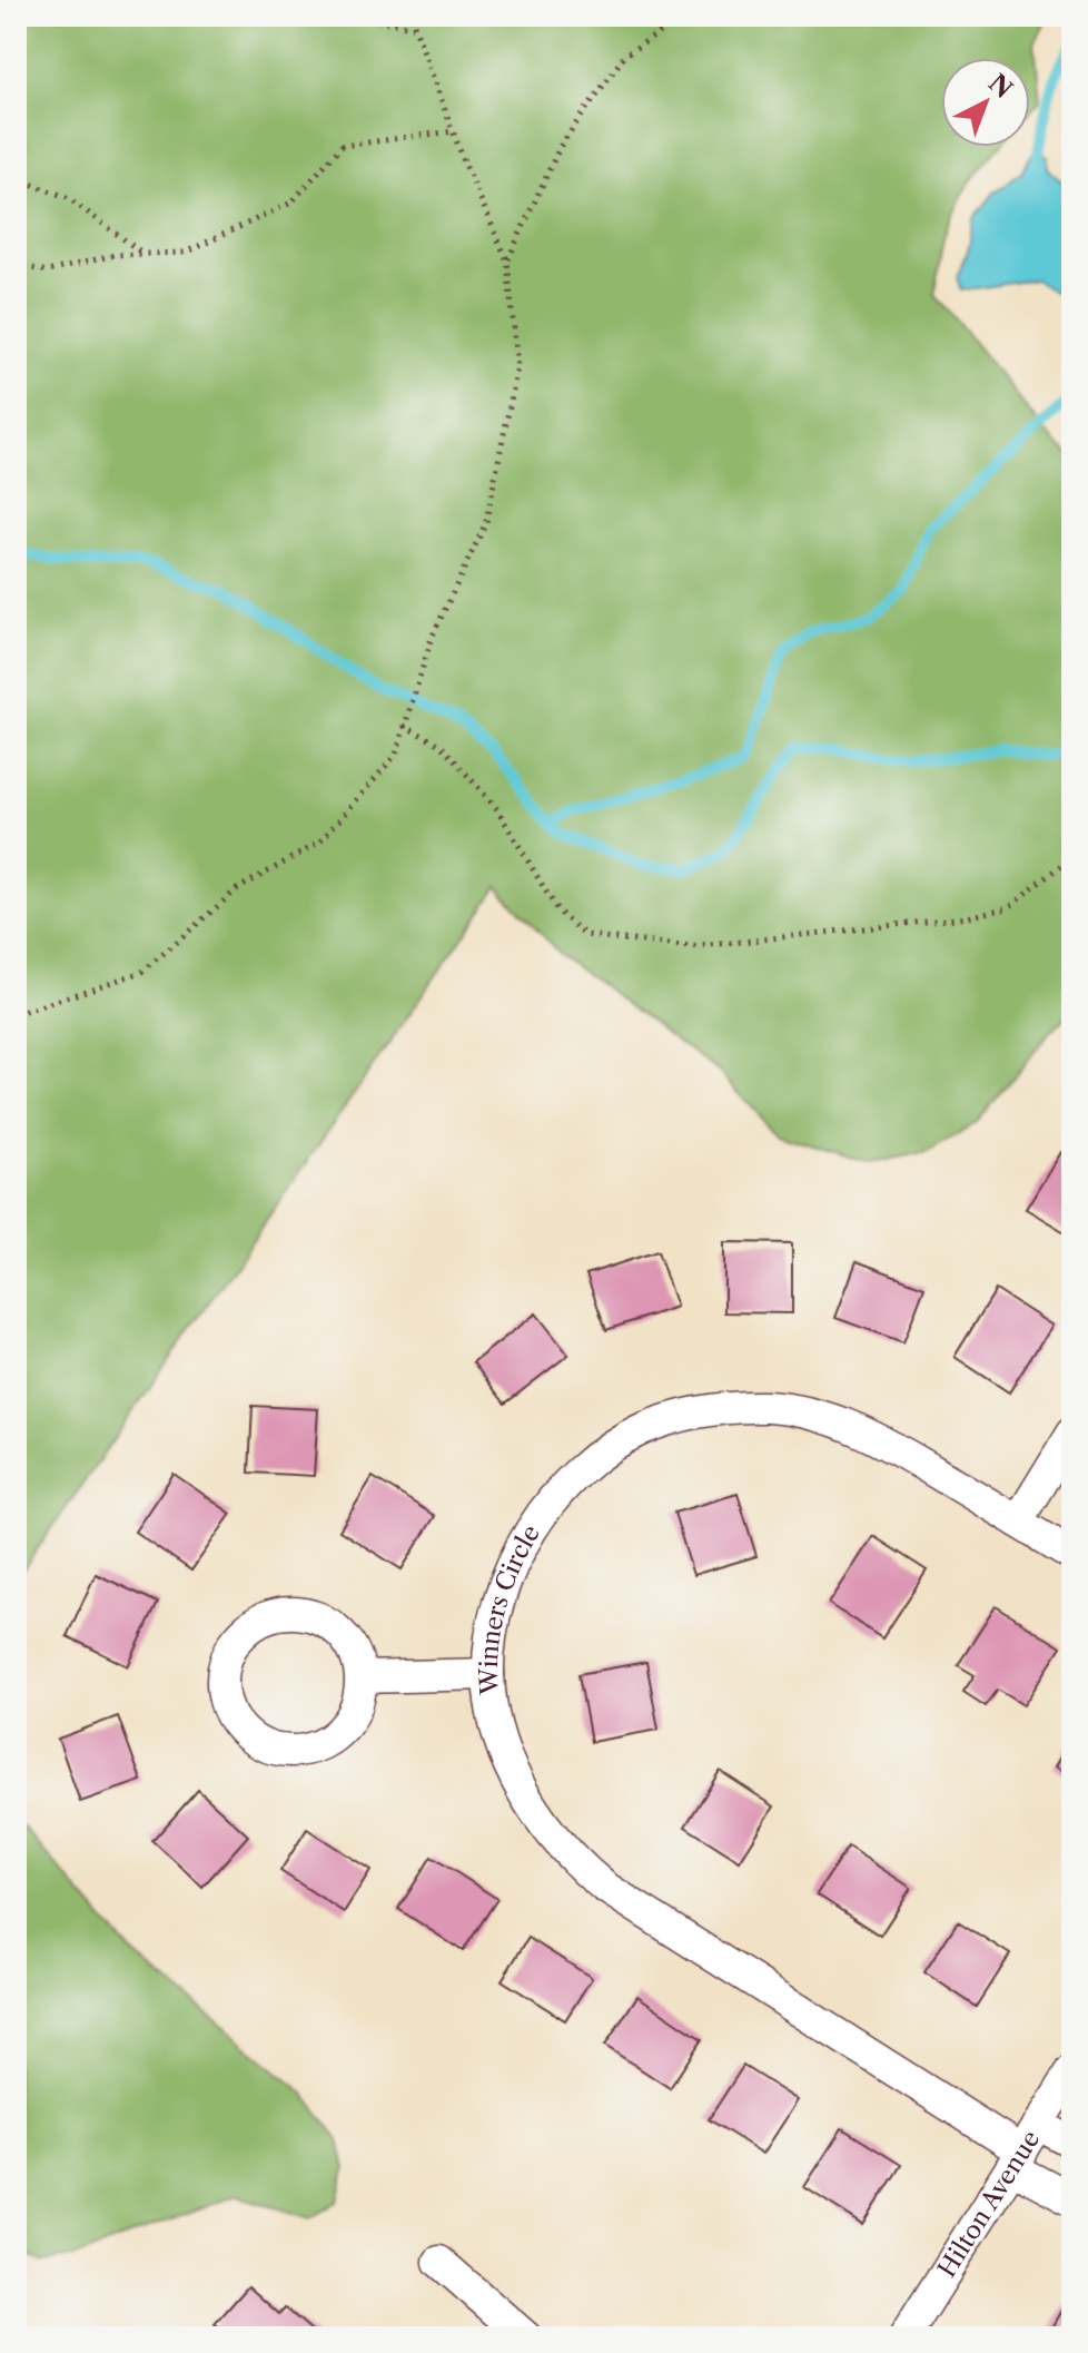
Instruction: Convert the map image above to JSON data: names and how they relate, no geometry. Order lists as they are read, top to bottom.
{
  "streets": {
    "street": ["Winners Circle", "Hilton Avenue"]
  },
  "crossings": [
    ["Winners Circle", "Hilton Avenue"]
  ],
  "north": "top right"
}
